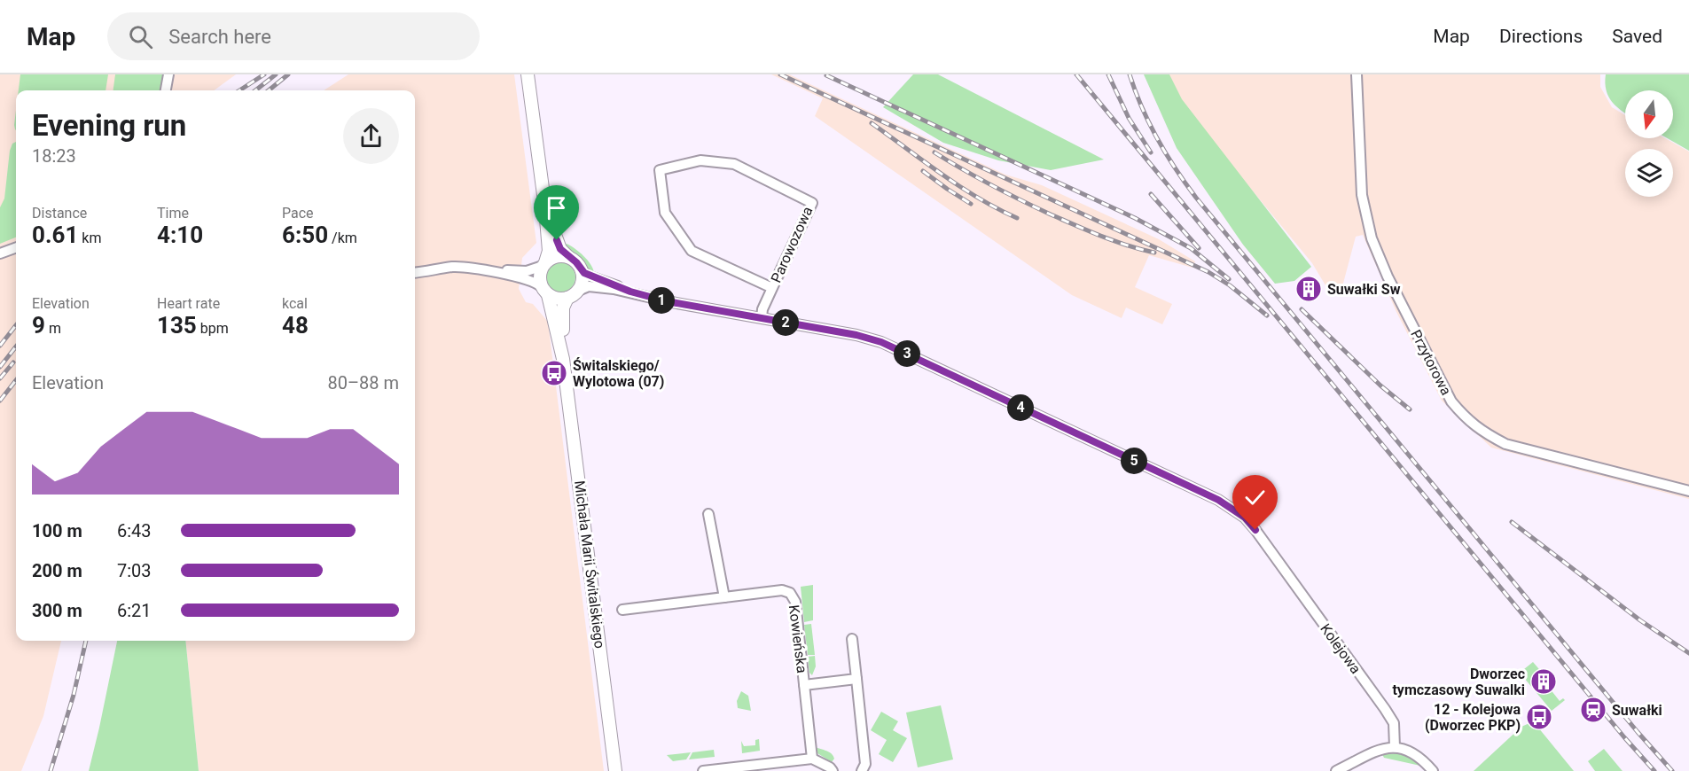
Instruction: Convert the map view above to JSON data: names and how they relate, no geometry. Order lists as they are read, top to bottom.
{
  "streets": {
    "main road": ["Michała Marii Świtalskiego"],
    "street": [
      "Parowozowa",
      "Przytorowa",
      "Kowieńska",
      "Kolejowa"
    ]
  },
  "crossings": [
    ["Parowozowa", "Kolejowa"]
  ],
  "places": {
    "building": ["Suwałki Sw", "Dworzec tymczasowy Suwalki"],
    "bus stop": ["Świtalskiego/ Wylotowa (07)", "12 - Kolejowa (Dworzec PKP)"],
    "station": ["Suwałki"]
  },
  "north": "bottom",
  "page": {
    "header": "Map",
    "search": "Search here",
    "nav": ["Map", "Directions", "Saved"],
    "heading": ["Evening run", "18:23"],
    "stats": [
      ["Distance", "0.61 km"],
      ["Time", "4:10"],
      ["Pace", "6:50 /km"],
      ["Elevation", "9 m"],
      ["Heart rate", "135 bpm"],
      ["kcal", "48"]
    ],
    "pins": [
      "1",
      "2",
      "3",
      "4",
      "5"
    ],
    "chart": ["Elevation", "80–88 m"],
    "list": [
      {
        "name": "100 m",
        "note": "6:43"
      },
      {
        "name": "200 m",
        "note": "7:03"
      },
      {
        "name": "300 m",
        "note": "6:21"
      }
    ]
  }
}
